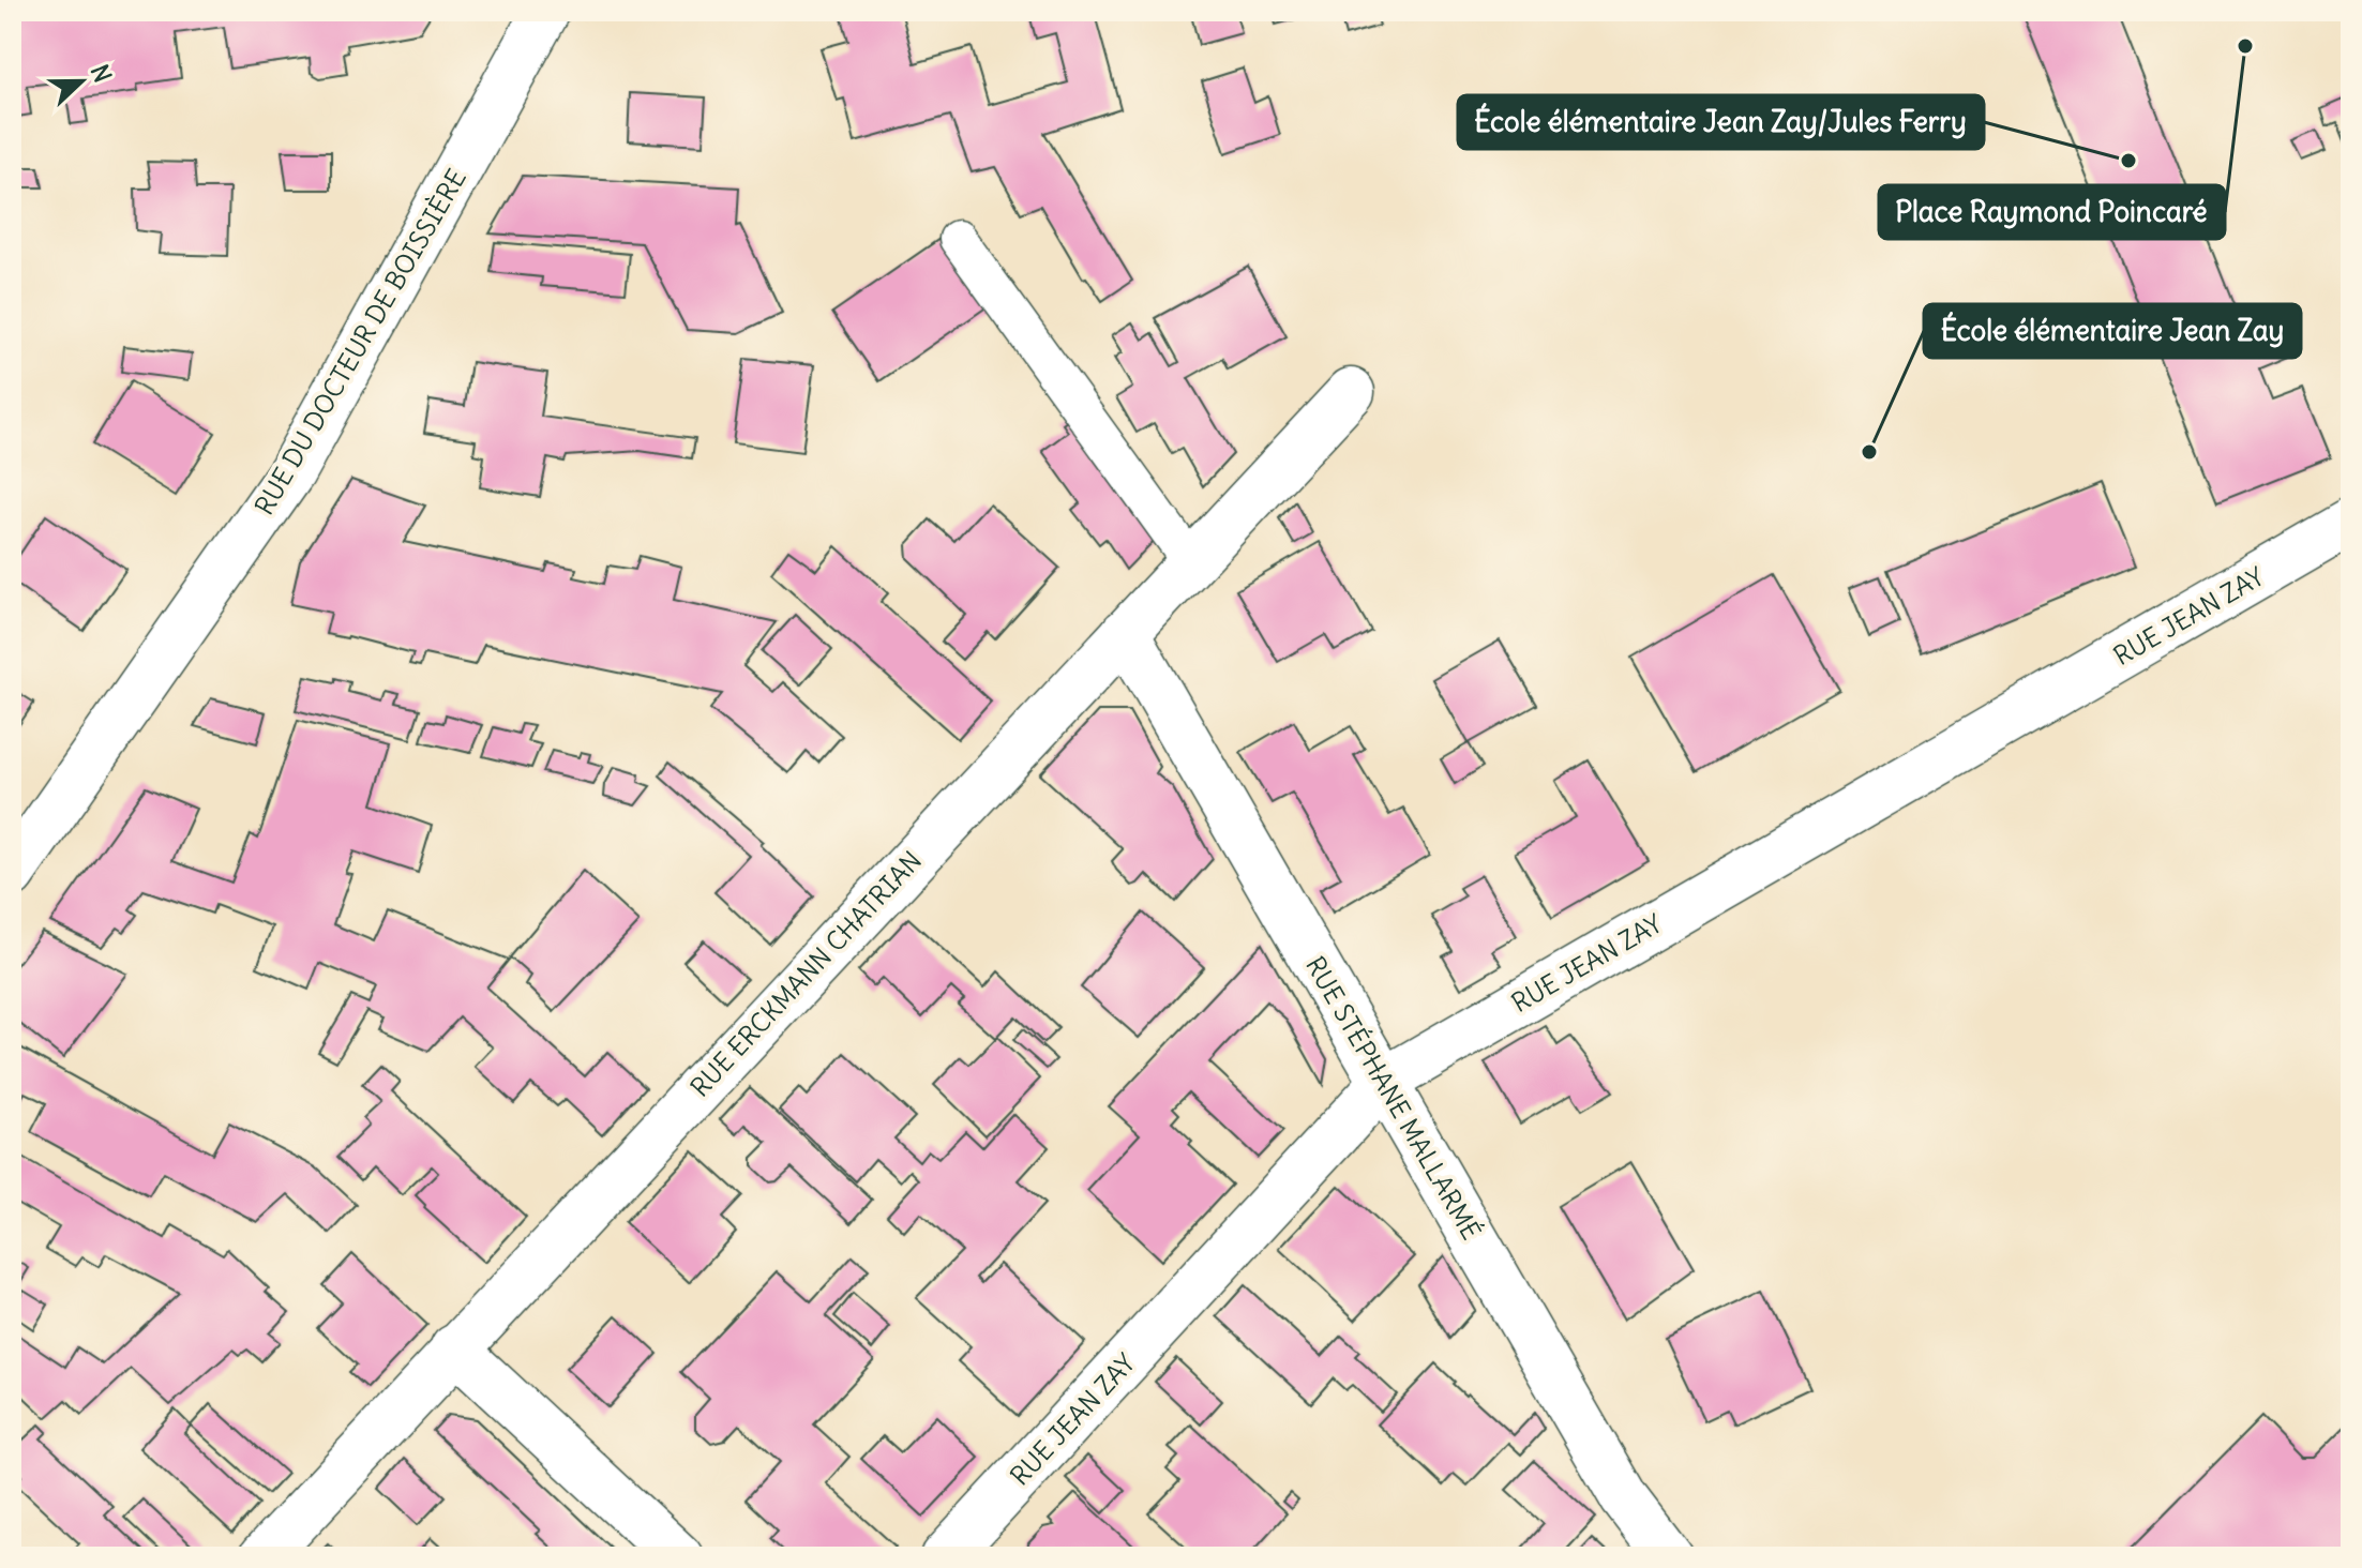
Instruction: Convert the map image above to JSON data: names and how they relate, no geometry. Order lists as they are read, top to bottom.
{
  "streets": {
    "street": [
      "RUE DU DOCTEUR DE BOISSIÈRE",
      "RUE JEAN ZAY",
      "RUE ERCKMANN CHATRIAN",
      "RUE STÉPHANE MALLARMÉ"
    ]
  },
  "crossings": [
    ["RUE JEAN ZAY", "RUE STÉPHANE MALLARMÉ"],
    ["RUE ERCKMANN CHATRIAN", "RUE STÉPHANE MALLARMÉ"]
  ],
  "places": ["Place Raymond Poincaré", "École élémentaire Jean Zay/Jules Ferry", "École élémentaire Jean Zay"],
  "north": "right"
}
